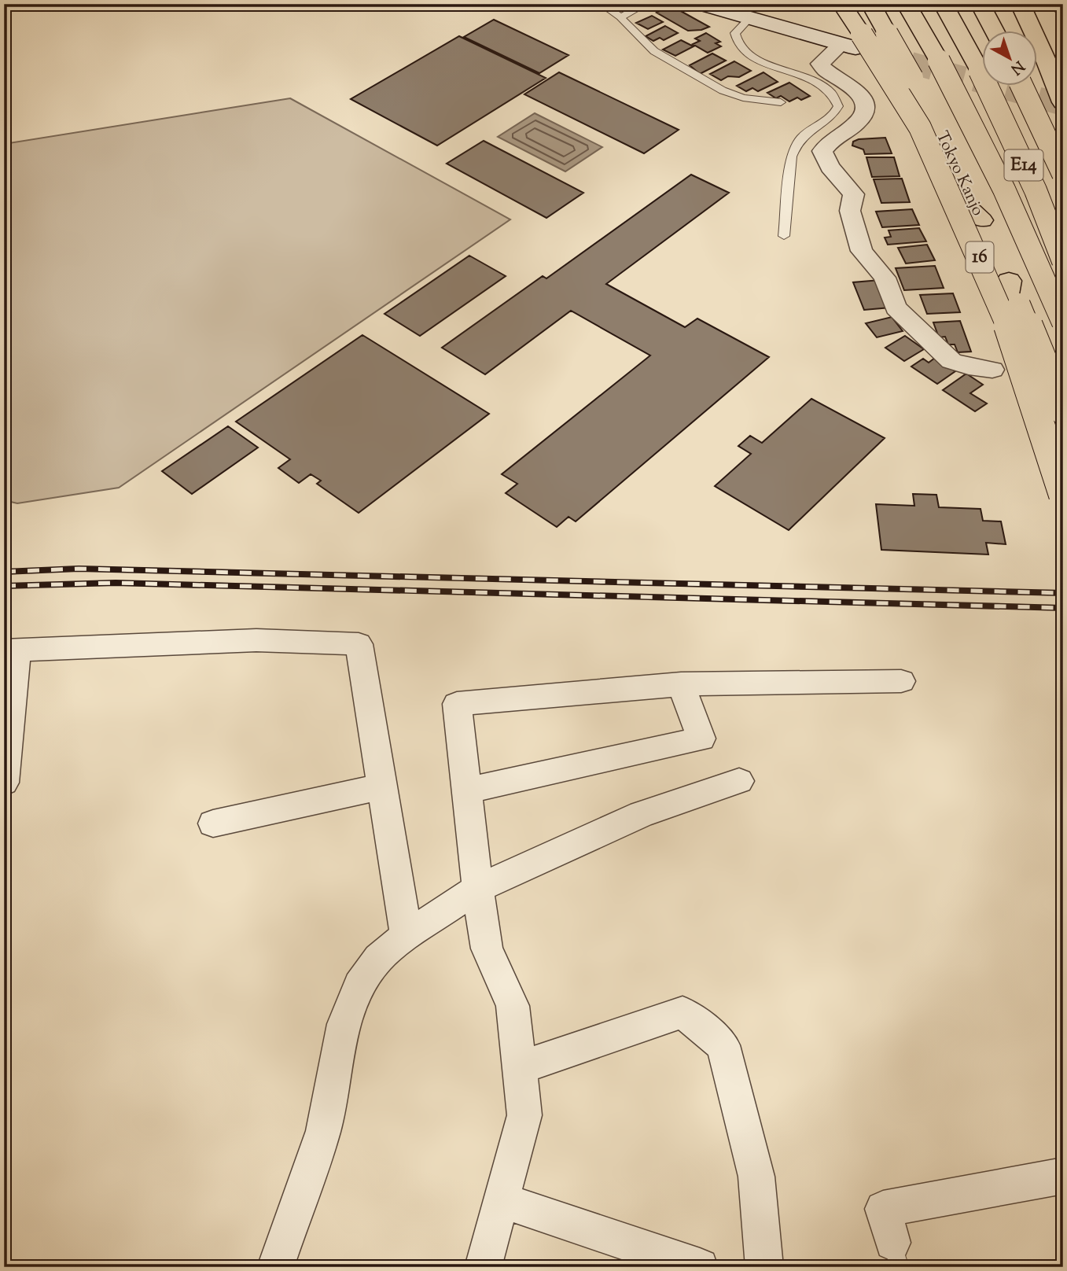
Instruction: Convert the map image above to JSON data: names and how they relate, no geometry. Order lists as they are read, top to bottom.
{
  "streets": {
    "highway": ["E14", "Tokyo Kanjo", "16"]
  },
  "crossings": [
    ["Tokyo Kanjo", "16"]
  ],
  "north": "bottom right"
}
